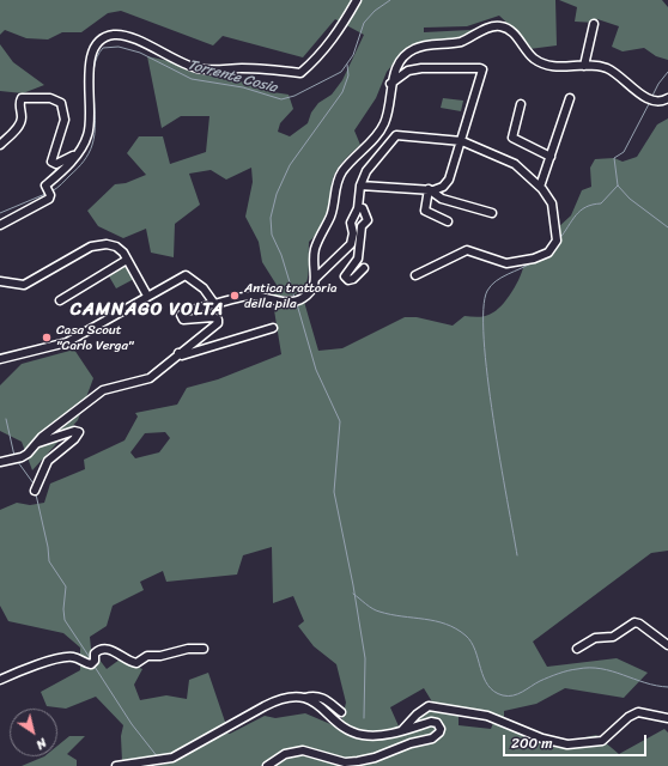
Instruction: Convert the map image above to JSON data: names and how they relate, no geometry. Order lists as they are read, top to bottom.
{
  "districts": ["CAMNAGO VOLTA"],
  "water": ["Torrente Cosia"],
  "places": ["Antica trattoria della pila", "Casa Scout \"Carlo Verga\""],
  "scale_bar": "200 m",
  "north": "bottom right"
}
